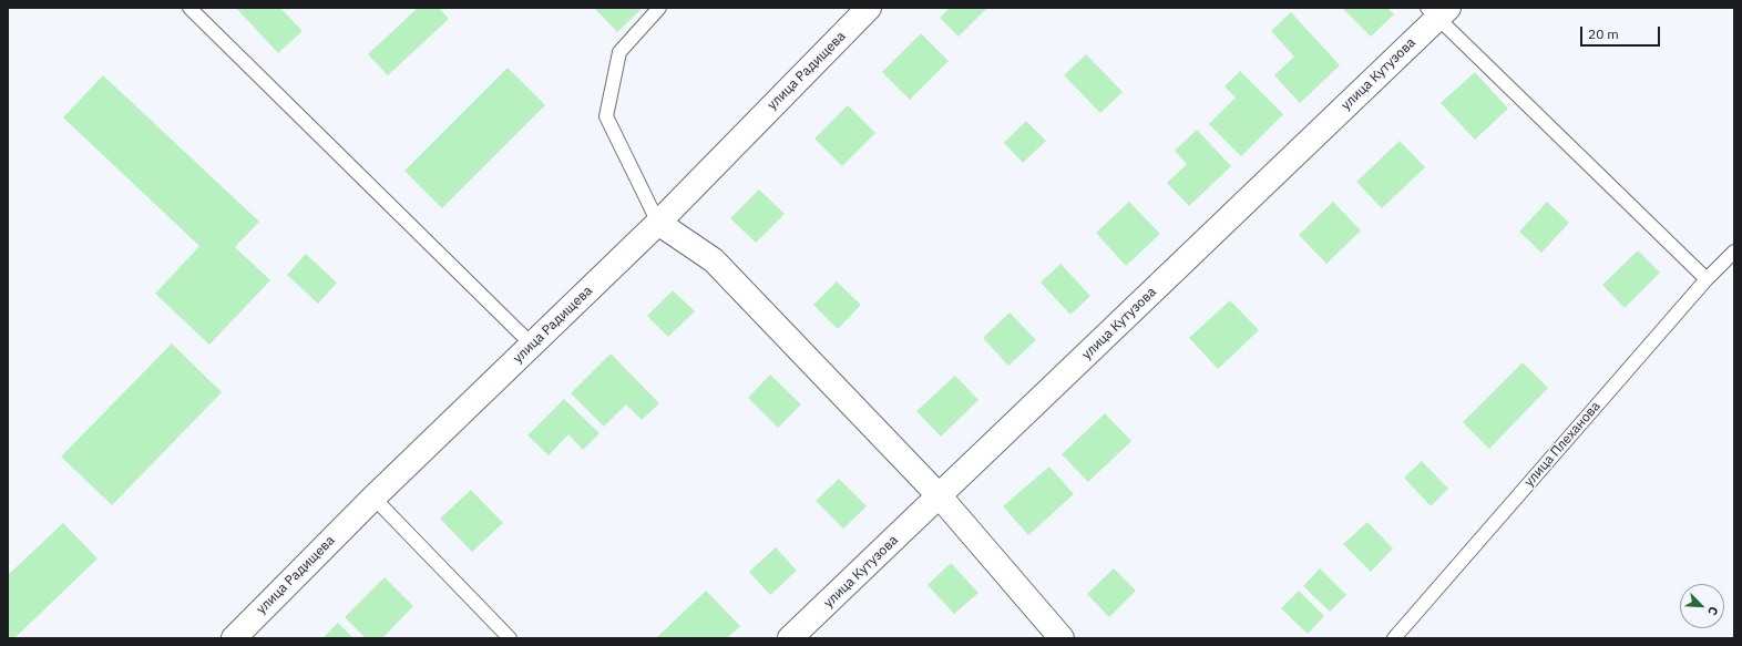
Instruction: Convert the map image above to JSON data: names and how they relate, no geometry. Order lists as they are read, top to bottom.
{
  "streets": {
    "street": ["улица Радищева", "улица Кутузова"],
    "lane": ["улица Плеханова"]
  },
  "scale_bar": "20 m",
  "north": "bottom right"
}
